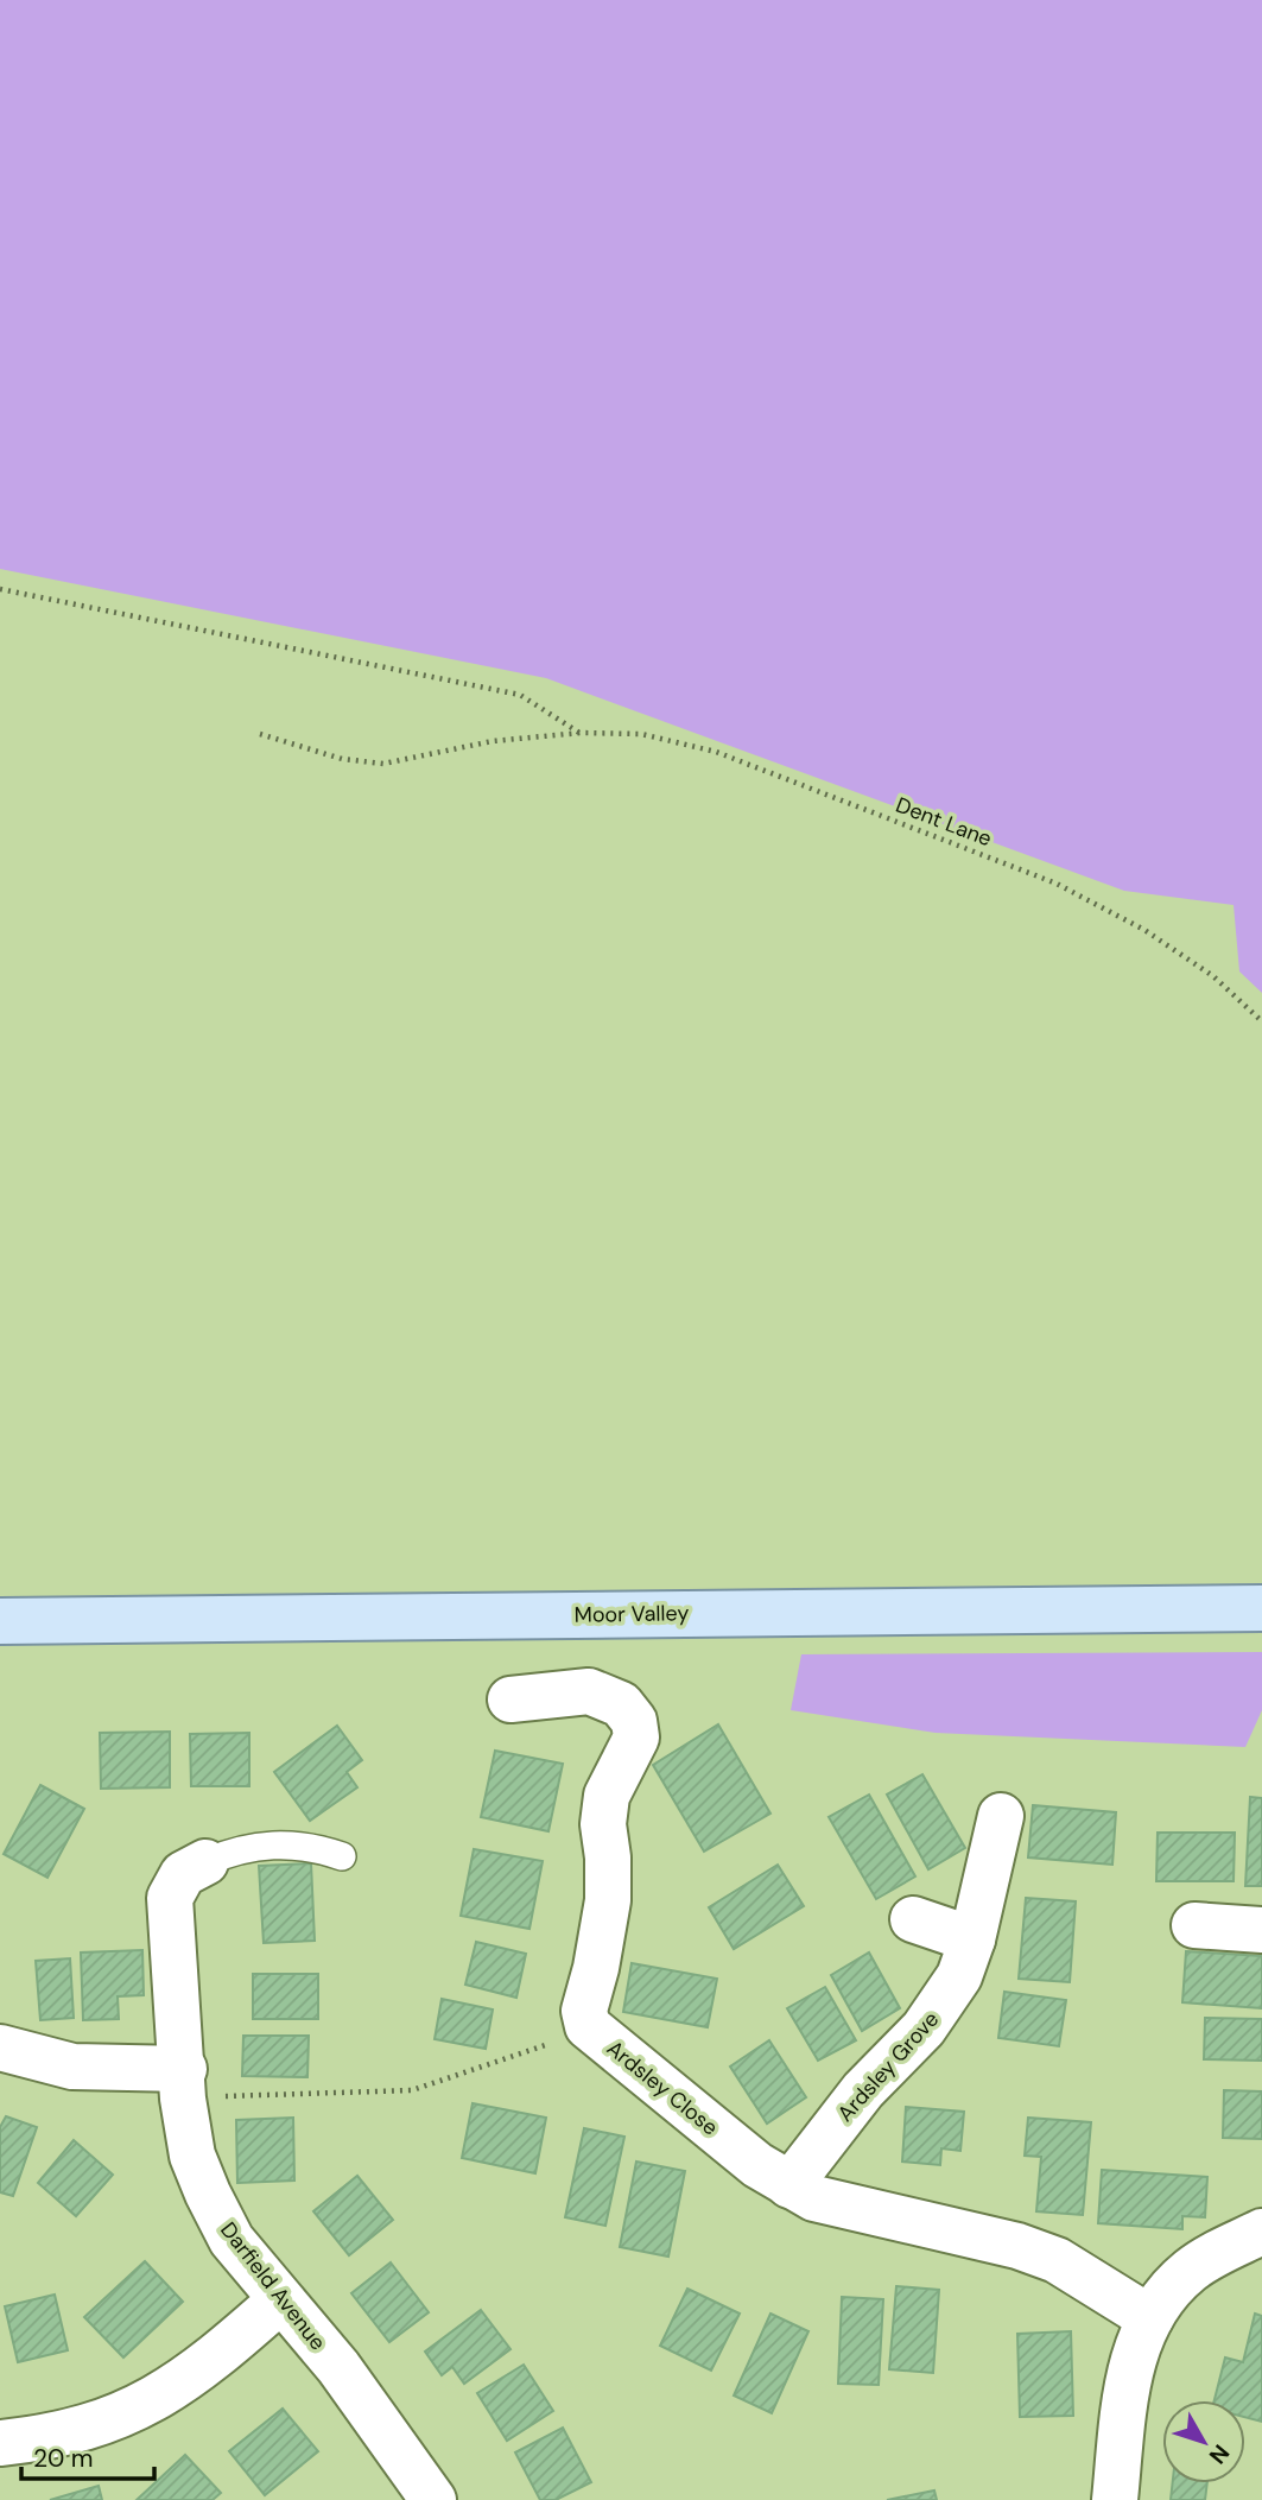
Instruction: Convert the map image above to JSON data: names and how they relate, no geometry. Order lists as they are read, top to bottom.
{
  "streets": {
    "main road": ["Moor Valley"],
    "street": ["Ardsley Grove", "Ardsley Close", "Darfield Avenue"],
    "path": ["Dent Lane"]
  },
  "crossings": [
    ["Ardsley Grove", "Ardsley Close"]
  ],
  "scale_bar": "20 m",
  "north": "bottom right"
}
